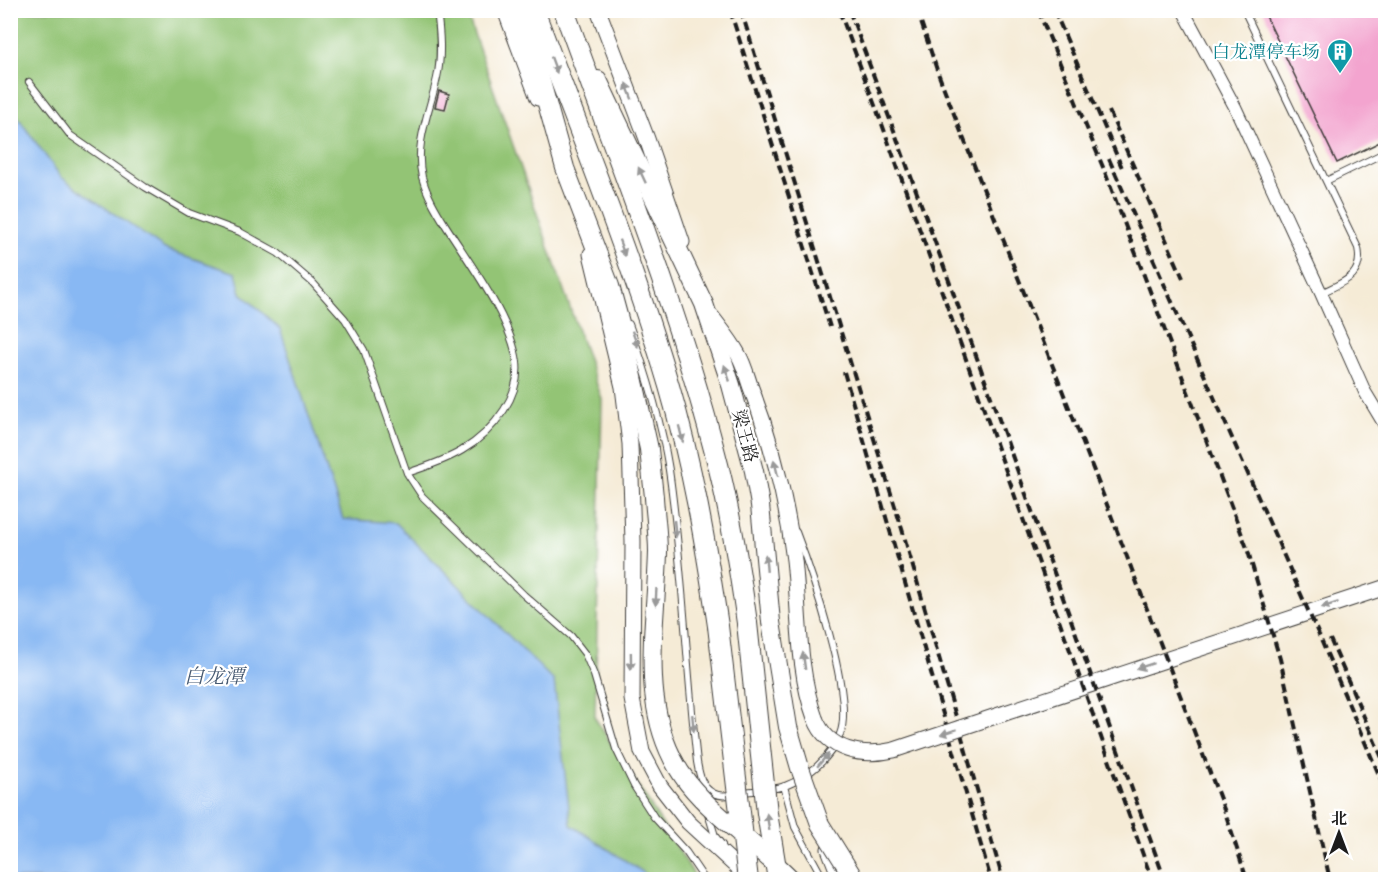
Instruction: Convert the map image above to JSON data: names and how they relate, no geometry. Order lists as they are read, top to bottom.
{
  "streets": {
    "main road": ["梁王路"]
  },
  "water": ["白龙潭"],
  "places": {
    "building": ["白龙潭停车场"]
  },
  "north": "top"
}
